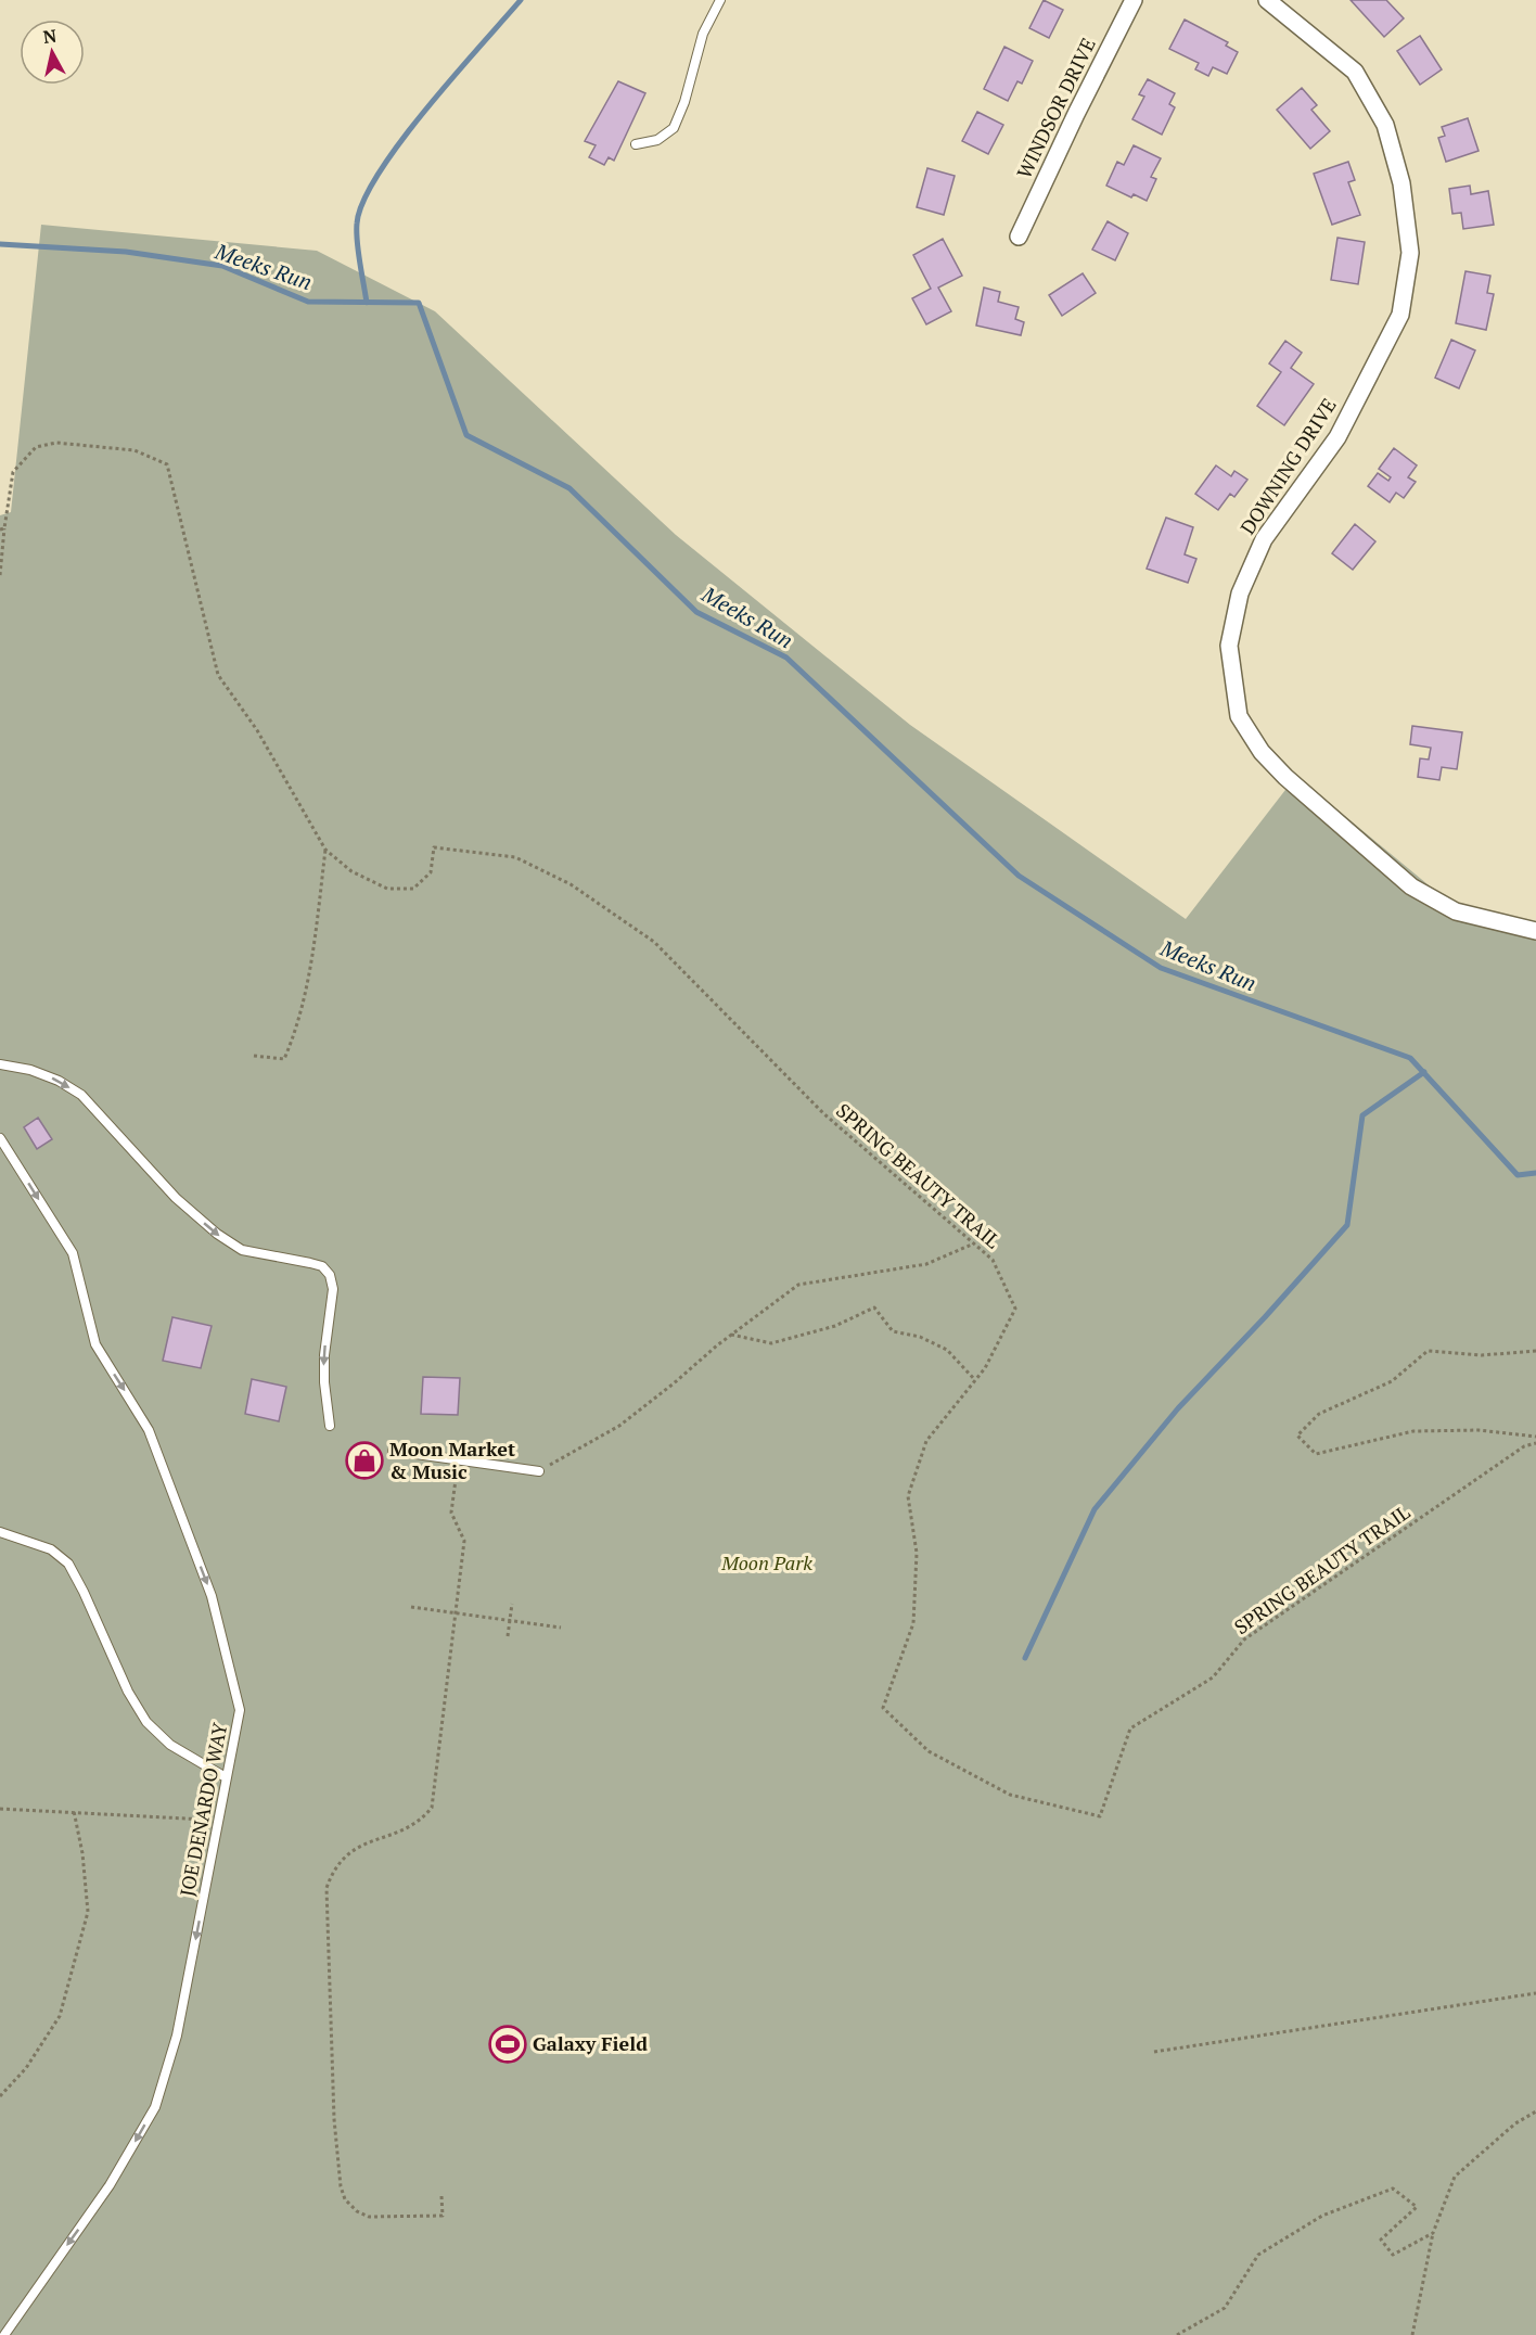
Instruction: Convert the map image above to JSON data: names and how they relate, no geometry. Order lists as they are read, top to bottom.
{
  "streets": {
    "street": ["WINDSOR DRIVE", "DOWNING DRIVE"],
    "lane": ["JOE DENARDO WAY"],
    "path": ["SPRING BEAUTY TRAIL"]
  },
  "one_way": ["JOE DENARDO WAY"],
  "water": ["Meeks Run"],
  "parks": ["Moon Park"],
  "places": {
    "shop": ["Moon Market & Music"],
    "sports": ["Galaxy Field"]
  },
  "north": "top"
}
